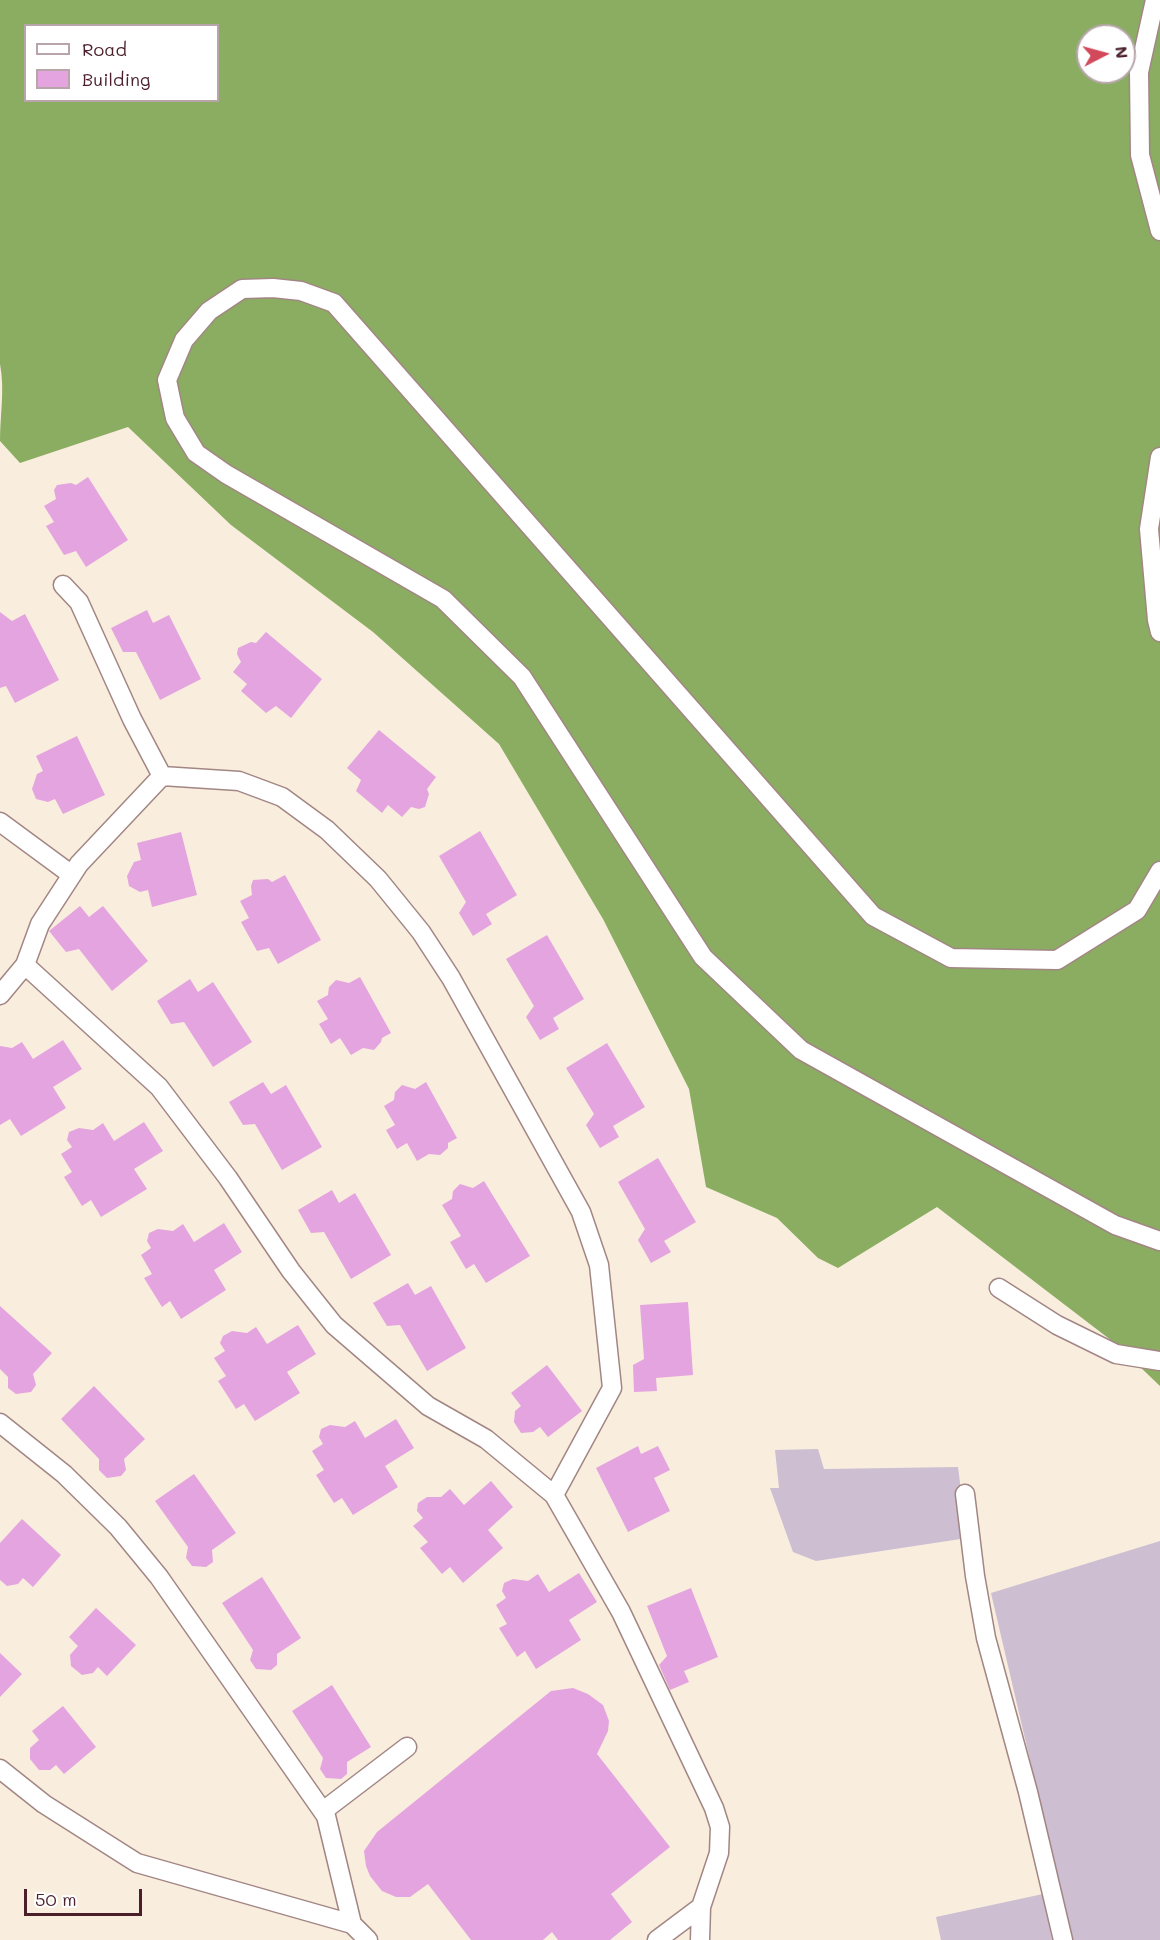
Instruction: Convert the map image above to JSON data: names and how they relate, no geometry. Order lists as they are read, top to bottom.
{
  "legend": ["Road", "Building"],
  "scale_bar": "50 m",
  "north": "right"
}
